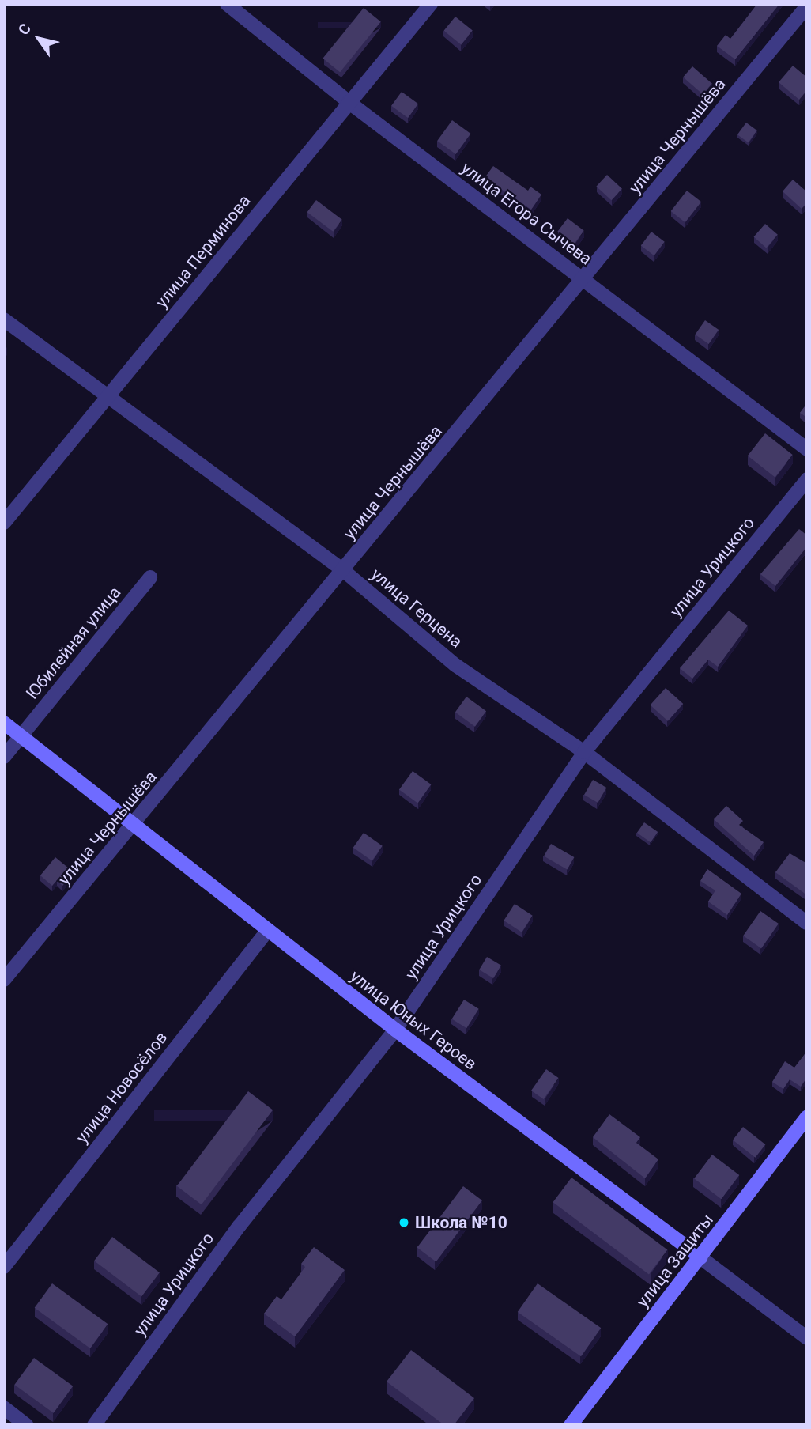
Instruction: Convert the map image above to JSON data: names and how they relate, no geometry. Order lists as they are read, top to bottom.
{
  "streets": {
    "street": [
      "улица Чернышёва",
      "улица Егора Сычева",
      "улица Перминова",
      "улица Урицкого",
      "улица Герцена",
      "Юбилейная улица",
      "улица Юных Героев",
      "улица Новосёлов",
      "улица Защиты"
    ]
  },
  "crossings": [
    ["улица Чернышёва", "улица Егора Сычева"],
    ["улица Чернышёва", "улица Герцена"],
    ["улица Чернышёва", "улица Юных Героев"],
    ["улица Егора Сычева", "улица Перминова"],
    ["улица Перминова", "улица Герцена"],
    ["улица Урицкого", "улица Герцена"],
    ["улица Урицкого", "улица Юных Героев"],
    ["Юбилейная улица", "улица Юных Героев"],
    ["улица Юных Героев", "улица Новосёлов"],
    ["улица Юных Героев", "улица Защиты"]
  ],
  "places": ["Школа №10"],
  "north": "top left"
}
